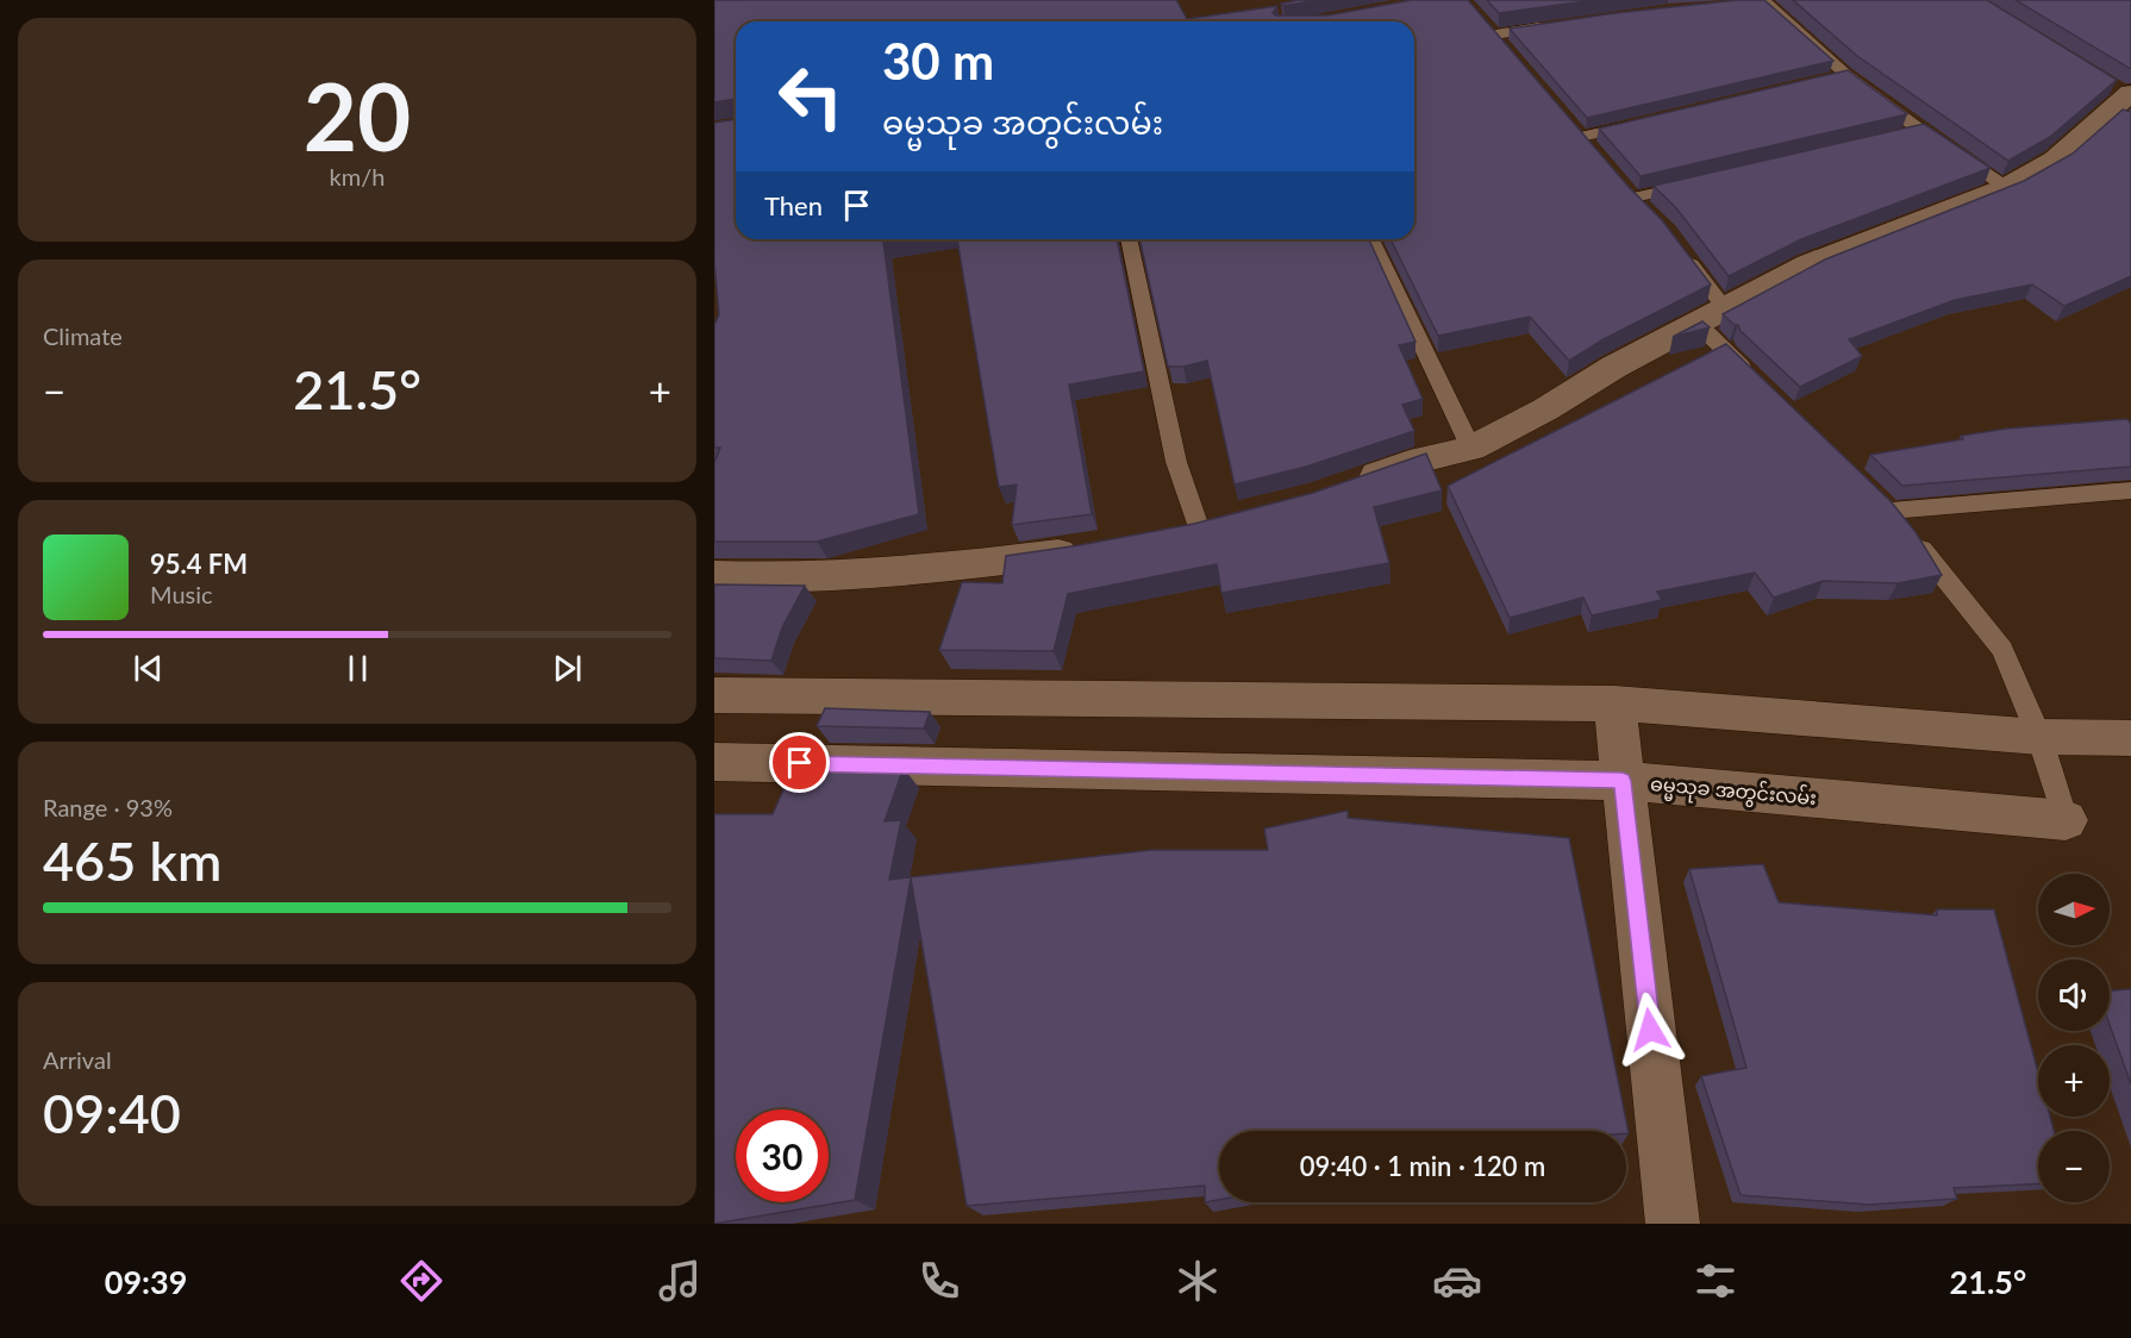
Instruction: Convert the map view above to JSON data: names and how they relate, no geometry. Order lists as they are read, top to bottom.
{
  "streets": {
    "street": ["ဓမ္မသုခ အတွင်းလမ်း"]
  },
  "north": "right",
  "page": {
    "tile": [
      ["20", "km/h"],
      "Climate",
      ["Range · 93%", "465 km"],
      ["Arrival", "09:40"]
    ],
    "turn": ["30 m", "ဓမ္မသုခ အတွင်းလမ်း"],
    "then": "Then",
    "heat": ["−", "21.5°", "+"],
    "song": ["95.4 FM", "Music"],
    "map_buttons": ["+", "−"],
    "limit": "30",
    "trip": "09:40 · 1 min · 120 m",
    "tabs": ["09:39", "21.5°"]
  }
}
